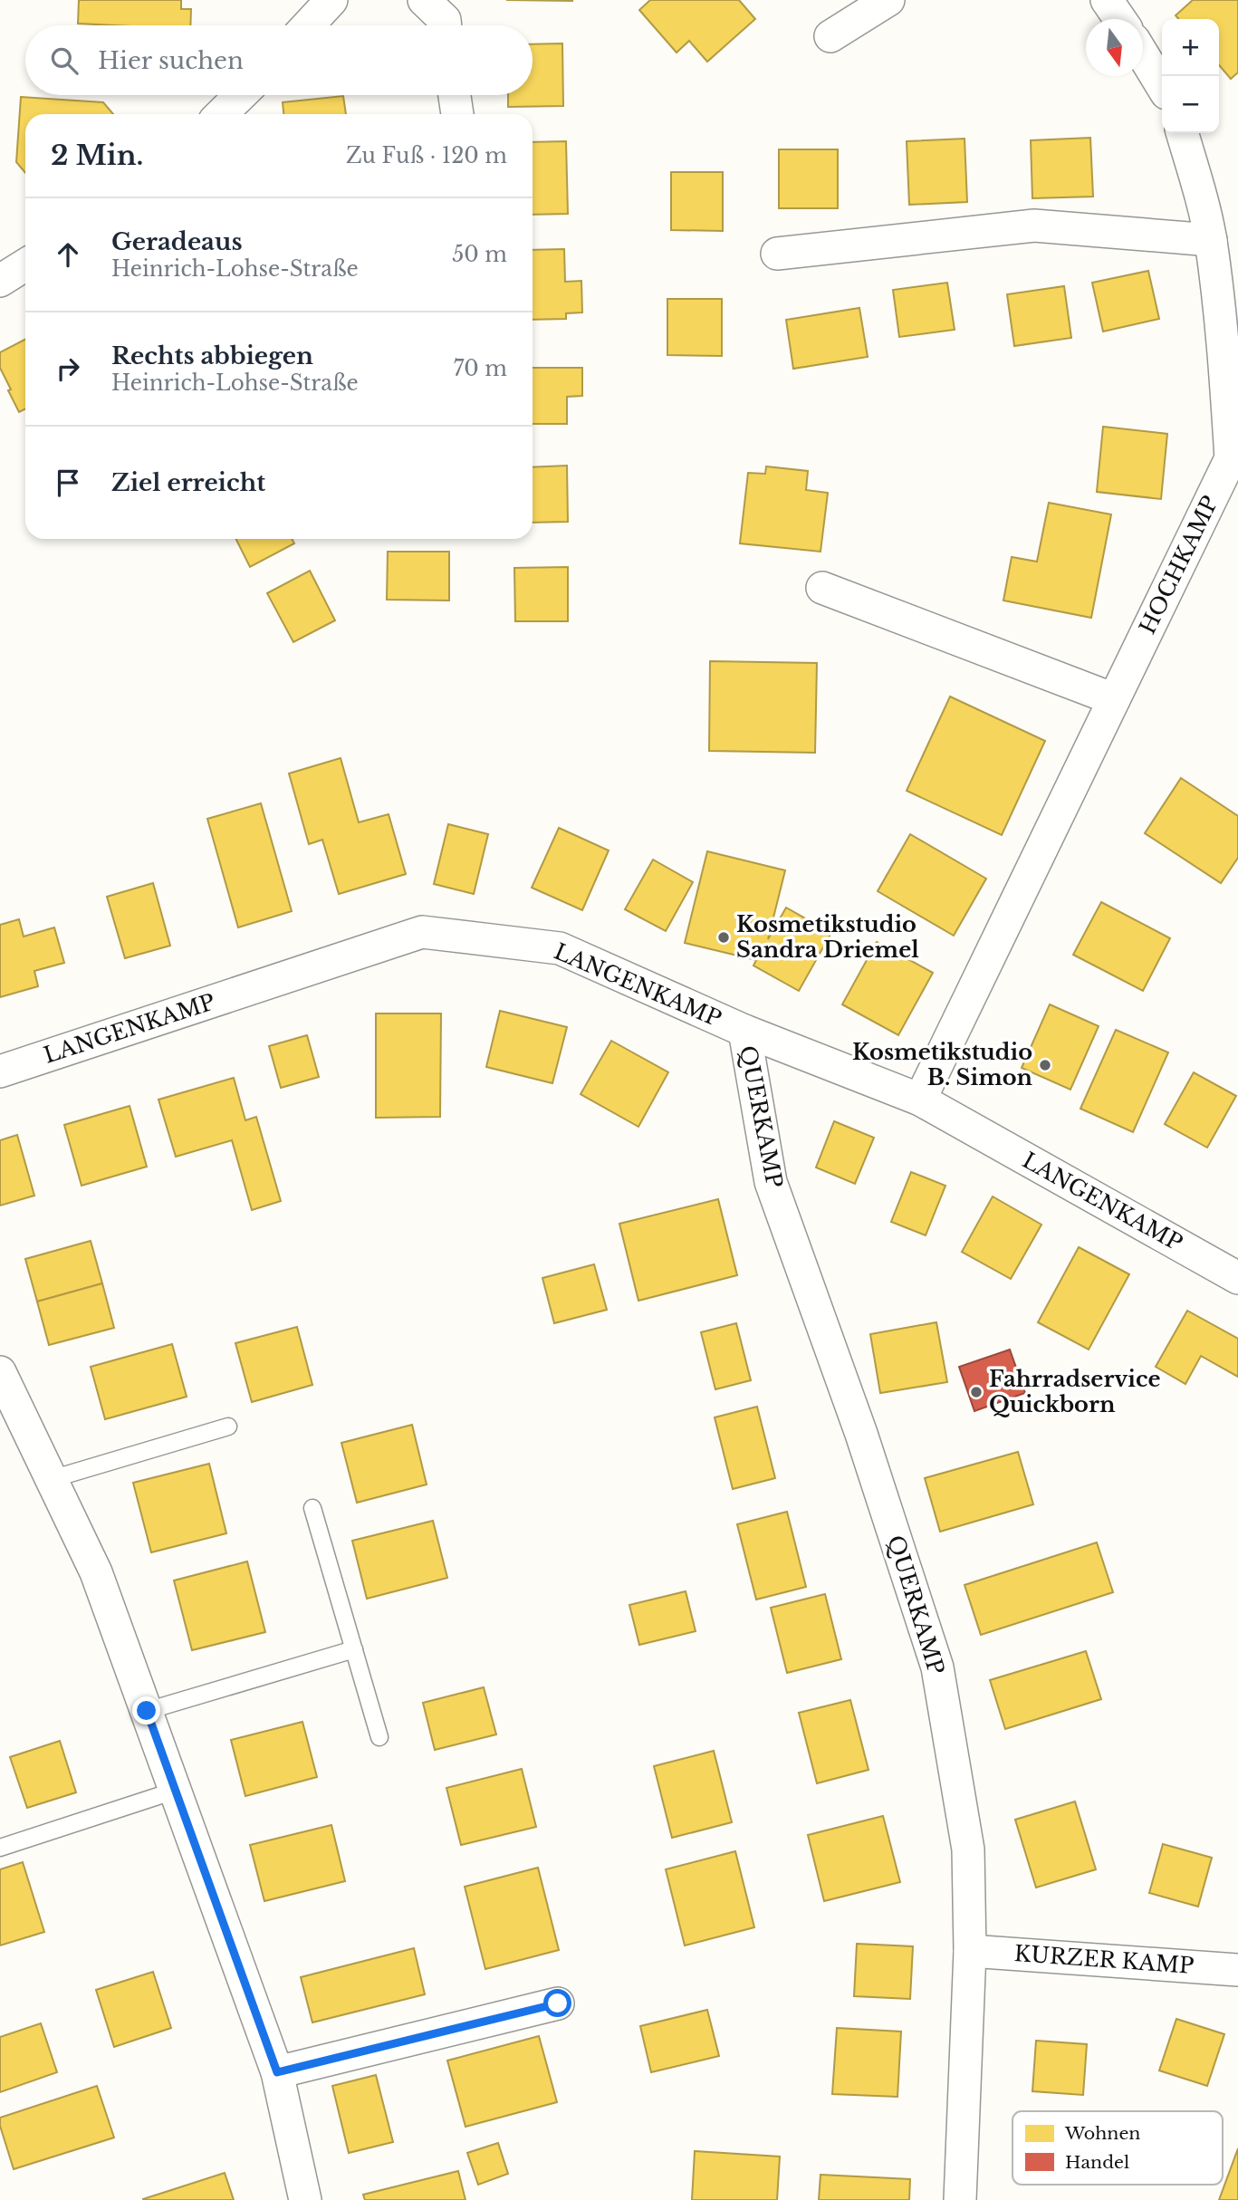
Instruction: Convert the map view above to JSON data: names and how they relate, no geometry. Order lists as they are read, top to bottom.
{
  "streets": {
    "street": [
      "HOCHKAMP",
      "LANGENKAMP",
      "QUERKAMP",
      "KURZER KAMP"
    ]
  },
  "crossings": [
    ["HOCHKAMP", "LANGENKAMP"],
    ["LANGENKAMP", "QUERKAMP"],
    ["QUERKAMP", "KURZER KAMP"]
  ],
  "places": ["Kosmetikstudio Sandra Driemel", "Kosmetikstudio B. Simon", "Fahrradservice Quickborn"],
  "legend": ["Wohnen", "Handel"],
  "north": "bottom",
  "page": {
    "map_buttons": ["+", "−"],
    "search": "Hier suchen",
    "heading": ["2 Min.", "Zu Fuß · 120 m"],
    "list": [
      ["Geradeaus", "Heinrich-Lohse-Straße", "50 m"],
      ["Rechts abbiegen", "Heinrich-Lohse-Straße", "70 m"],
      "Ziel erreicht"
    ]
  }
}
